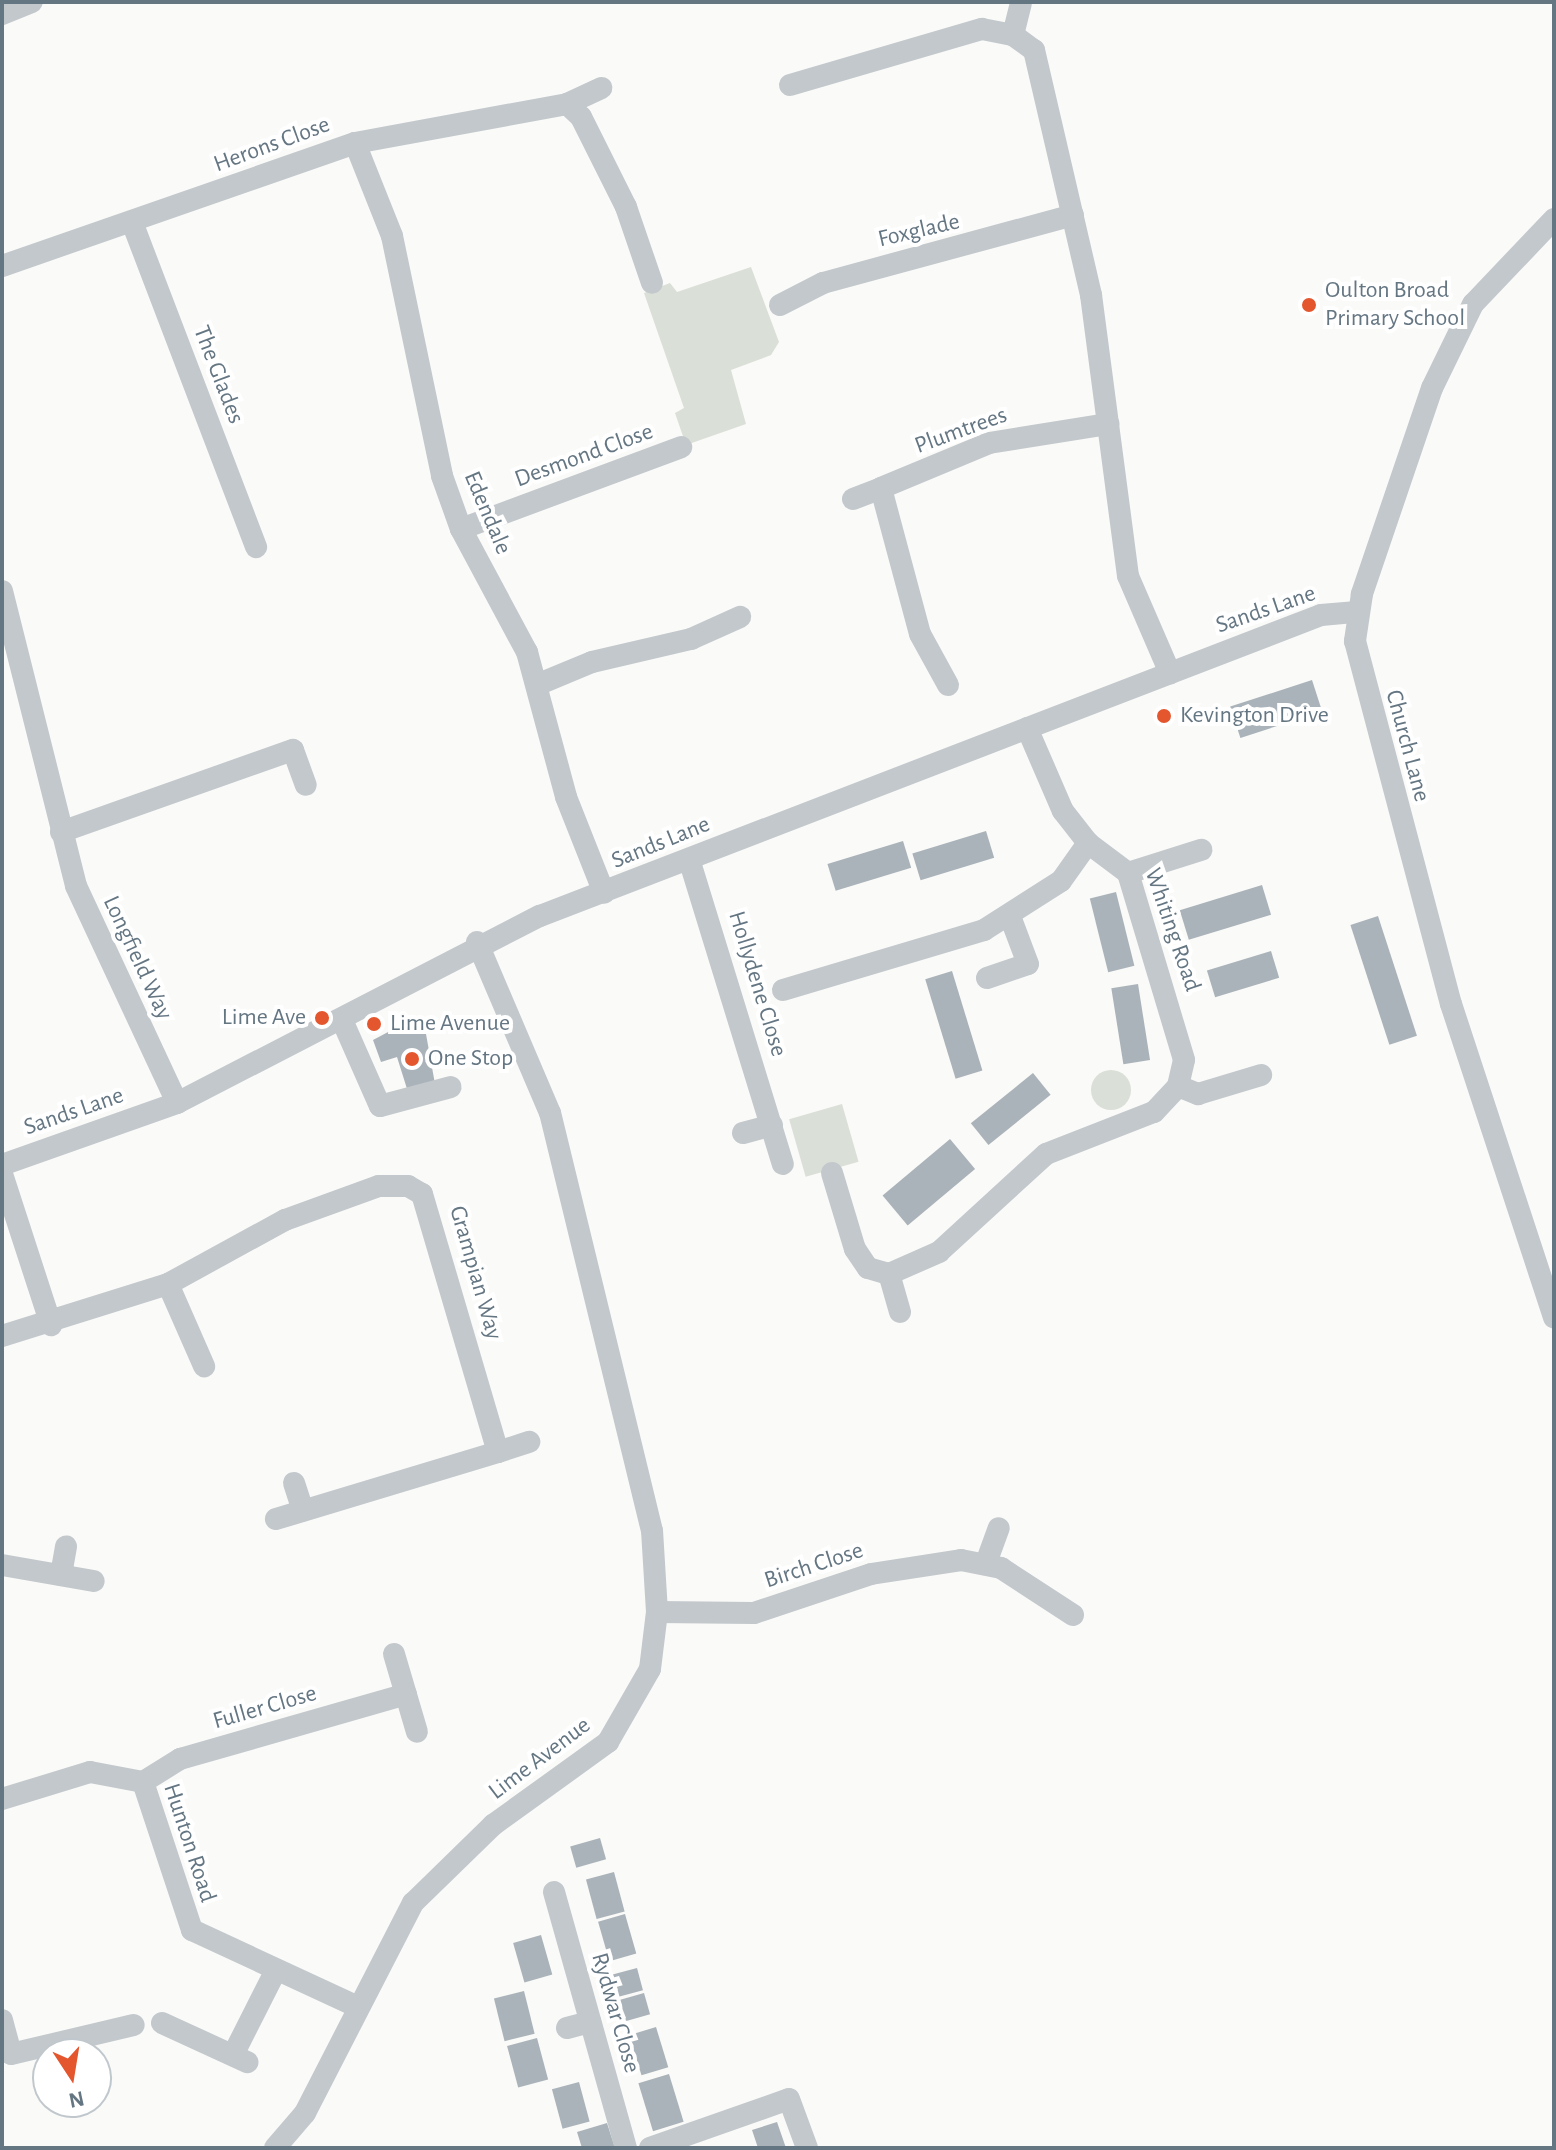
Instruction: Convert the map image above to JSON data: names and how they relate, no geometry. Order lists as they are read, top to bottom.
{
  "streets": {
    "street": [
      "Herons Close",
      "Foxglade",
      "The Glades",
      "Plumtrees",
      "Desmond Close",
      "Edendale",
      "Sands Lane",
      "Church Lane",
      "Whiting Road",
      "Longfield Way",
      "Hollydene Close",
      "Grampian Way",
      "Birch Close",
      "Fuller Close",
      "Lime Avenue",
      "Hunton Road",
      "Rydwar Close"
    ]
  },
  "crossings": [
    ["Herons Close", "The Glades"],
    ["Herons Close", "Edendale"],
    ["Desmond Close", "Edendale"],
    ["Edendale", "Sands Lane"],
    ["Sands Lane", "Church Lane"],
    ["Sands Lane", "Whiting Road"],
    ["Sands Lane", "Longfield Way"],
    ["Sands Lane", "Hollydene Close"],
    ["Sands Lane", "Lime Avenue"],
    ["Birch Close", "Lime Avenue"],
    ["Fuller Close", "Hunton Road"],
    ["Lime Avenue", "Hunton Road"]
  ],
  "places": [
    "Oulton Broad Primary School",
    "Kevington Drive",
    "Lime Ave",
    "Lime Avenue",
    "One Stop"
  ],
  "north": "bottom"
}
